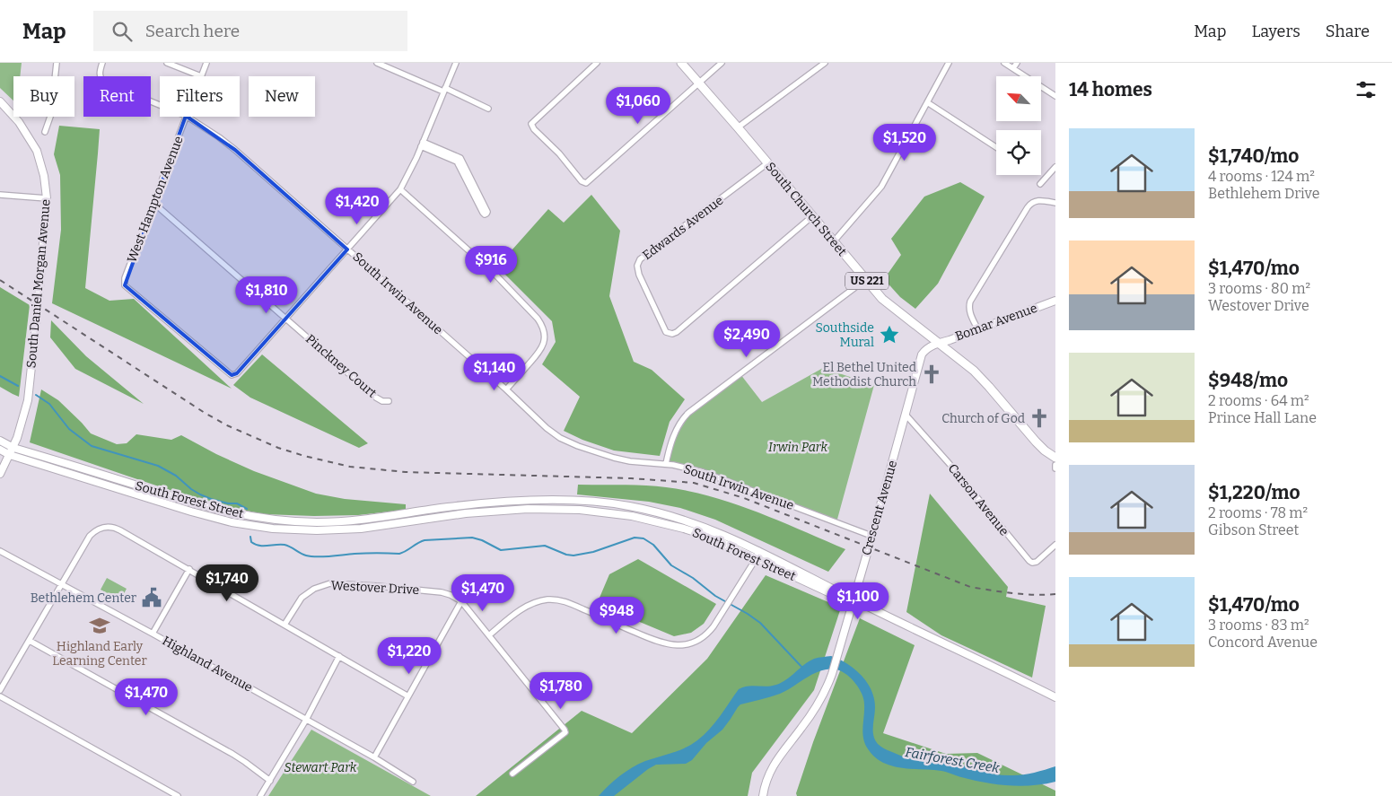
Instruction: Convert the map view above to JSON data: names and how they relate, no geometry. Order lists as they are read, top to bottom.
{
  "streets": {
    "main road": ["South Church Street", "US 221"],
    "street": [
      "West Hampton Avenue",
      "Edwards Avenue",
      "South Daniel Morgan Avenue",
      "South Irwin Avenue",
      "Bomar Avenue",
      "Pinckney Court",
      "South Forest Street",
      "Carson Avenue",
      "Crescent Avenue",
      "Westover Drive",
      "Highland Avenue"
    ]
  },
  "crossings": [
    ["West Hampton Avenue", "Pinckney Court"],
    ["South Church Street", "Edwards Avenue"],
    ["South Church Street", "Bomar Avenue"],
    ["South Church Street", "Crescent Avenue"],
    ["South Daniel Morgan Avenue", "South Forest Street"],
    ["South Irwin Avenue", "Crescent Avenue"],
    ["Bomar Avenue", "Crescent Avenue"],
    ["South Forest Street", "Crescent Avenue"],
    ["Carson Avenue", "Crescent Avenue"]
  ],
  "water": ["Fairforest Creek"],
  "parks": ["Irwin Park", "Stewart Park"],
  "places": {
    "place": ["Southside Mural"],
    "church": ["El Bethel United Methodist Church", "Church of God"],
    "public building": ["Bethlehem Center"],
    "school or university": ["Highland Early Learning Center"]
  },
  "north": "top left",
  "page": {
    "header": "Map",
    "search": "Search here",
    "nav": ["Map", "Layers", "Share"],
    "heading": "14 homes",
    "chip": [
      "Buy",
      "Rent",
      "Filters",
      "New"
    ],
    "price": [
      "$1,060",
      "$1,520",
      "$1,420",
      "$916",
      "$1,810",
      "$2,490",
      "$1,140",
      "$1,740",
      "$1,470",
      "$1,100",
      "$948",
      "$1,220",
      "$1,780",
      "$1,470"
    ],
    "list": [
      {
        "name": "$1,740/mo",
        "note": "4 rooms · 124 m² · Bethlehem Drive"
      },
      {
        "name": "$1,470/mo",
        "note": "3 rooms · 80 m² · Westover Drive"
      },
      {
        "name": "$948/mo",
        "note": "2 rooms · 64 m² · Prince Hall Lane"
      },
      {
        "name": "$1,220/mo",
        "note": "2 rooms · 78 m² · Gibson Street"
      },
      {
        "name": "$1,470/mo",
        "note": "3 rooms · 83 m² · Concord Avenue"
      }
    ]
  }
}
